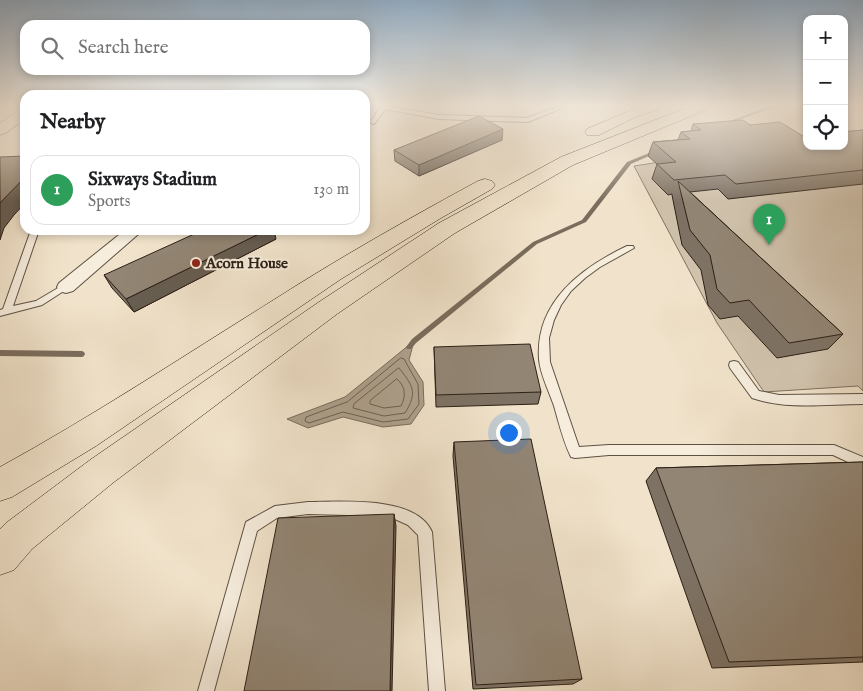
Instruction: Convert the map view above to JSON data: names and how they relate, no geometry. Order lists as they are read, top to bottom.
{
  "places": ["Acorn House"],
  "page": {
    "map_buttons": ["+", "−"],
    "search": "Search here",
    "heading": "Nearby",
    "list": [
      {
        "mark": "1",
        "name": "Sixways Stadium",
        "note": "Sports",
        "value": "130 m"
      }
    ],
    "pins": "1"
  }
}
